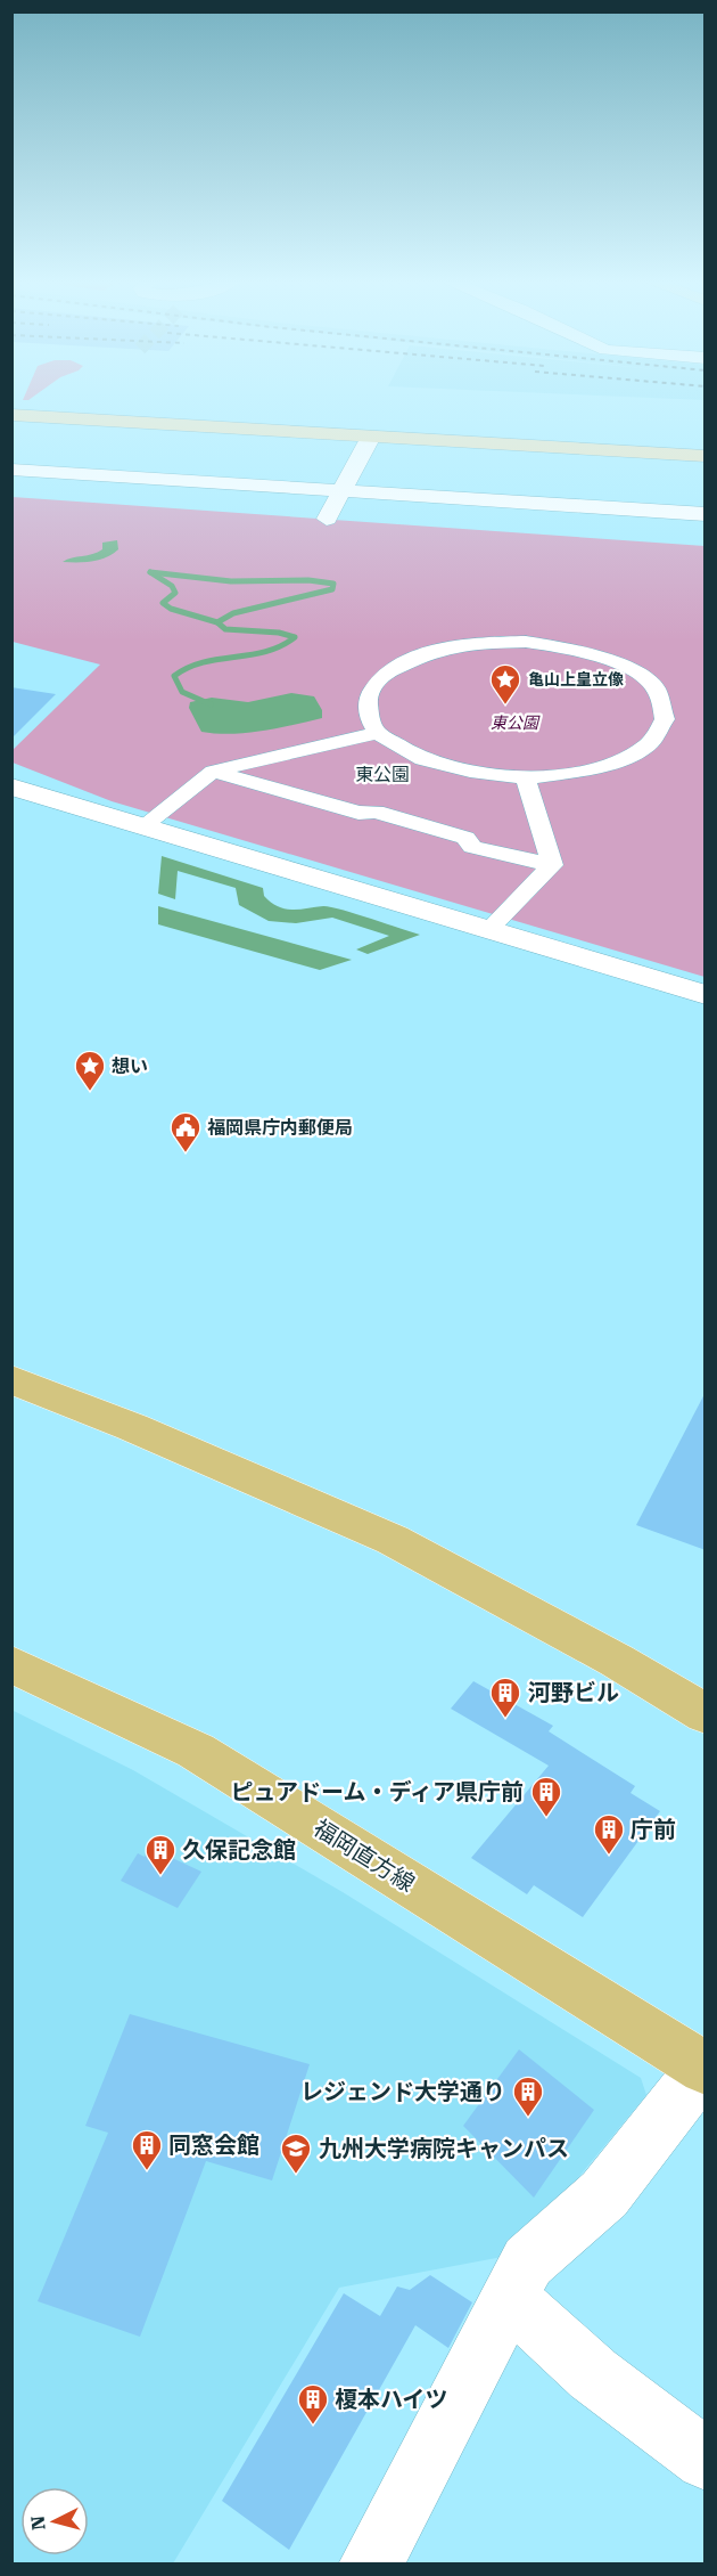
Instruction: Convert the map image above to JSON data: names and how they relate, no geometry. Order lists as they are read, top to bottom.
{
  "streets": {
    "main road": ["福岡直方線"]
  },
  "districts": ["東公園"],
  "parks": ["東公園"],
  "places": {
    "place": ["亀山上皇立像", "想い"],
    "public building": ["福岡県庁内郵便局"],
    "building": [
      "河野ビル",
      "ピュアドーム・ディア県庁前",
      "庁前",
      "久保記念館",
      "レジェンド大学通り",
      "同窓会館",
      "榎本ハイツ"
    ],
    "school or university": ["九州大学病院キャンパス"]
  },
  "north": "left"
}
